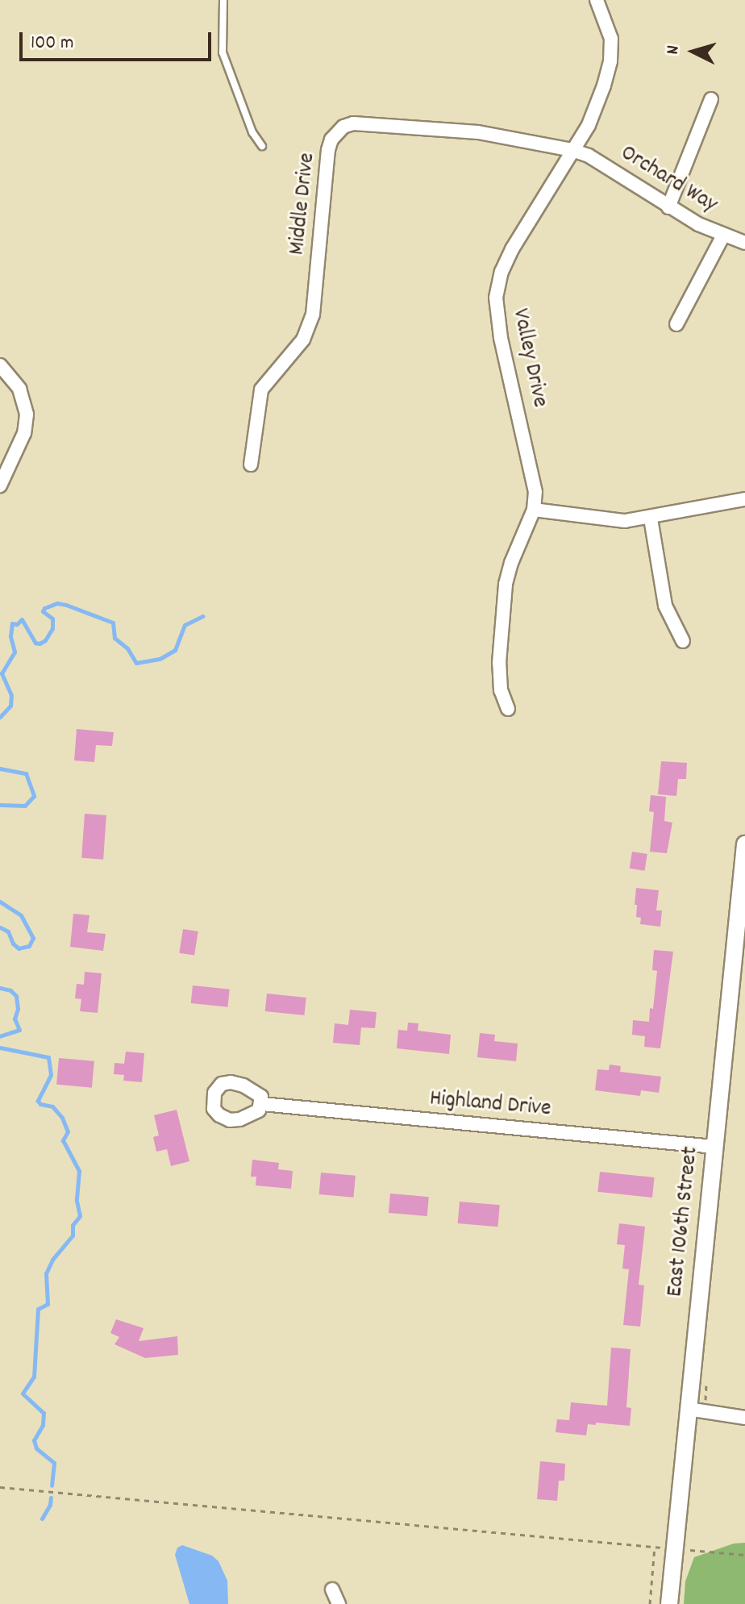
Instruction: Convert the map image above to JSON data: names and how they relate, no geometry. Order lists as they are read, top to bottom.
{
  "streets": {
    "street": [
      "Orchard Way",
      "Middle Drive",
      "Valley Drive",
      "Highland Drive",
      "East 106th Street"
    ]
  },
  "crossings": [
    ["Orchard Way", "Middle Drive"],
    ["Orchard Way", "Valley Drive"],
    ["Middle Drive", "Valley Drive"],
    ["Highland Drive", "East 106th Street"]
  ],
  "scale_bar": "100 m",
  "north": "left"
}
